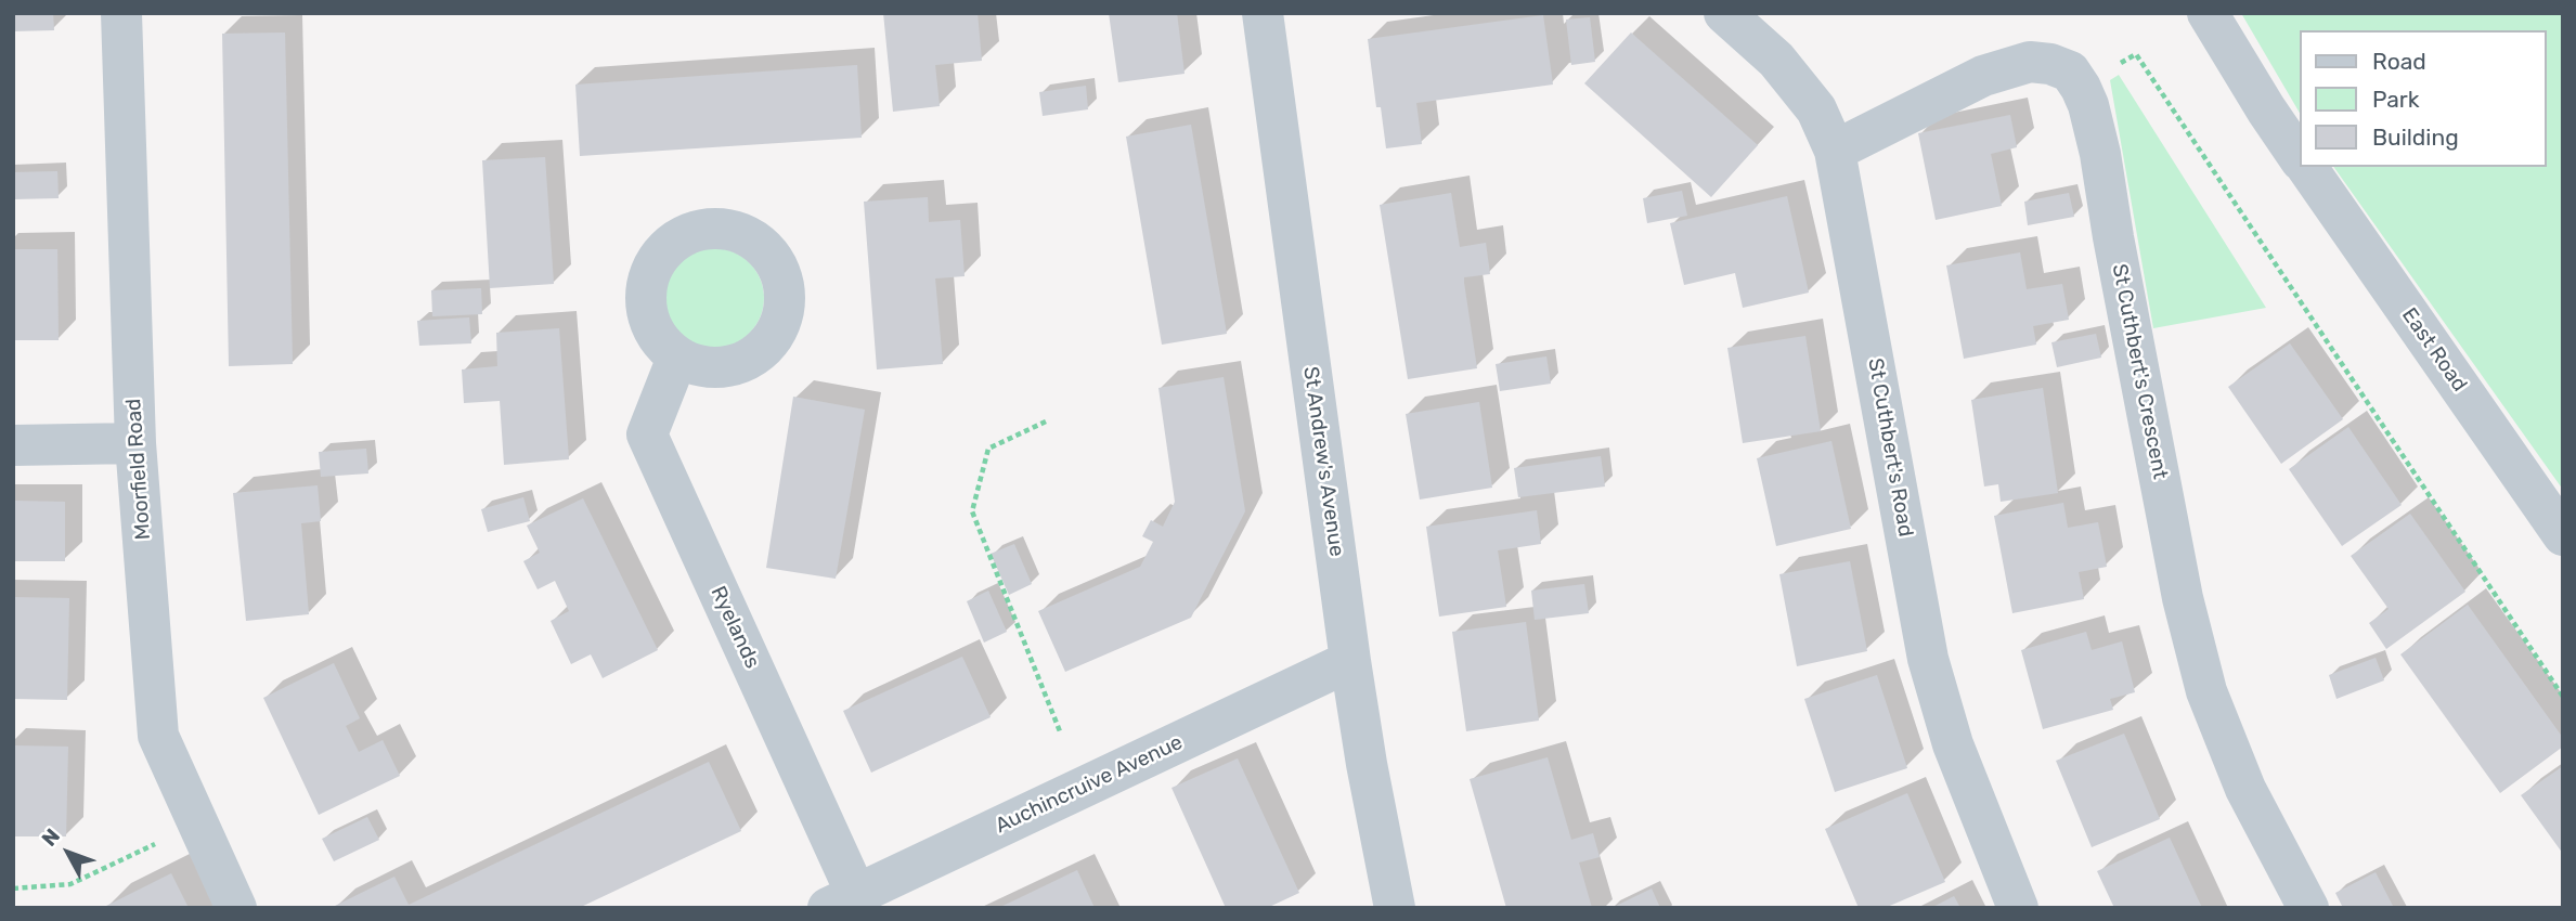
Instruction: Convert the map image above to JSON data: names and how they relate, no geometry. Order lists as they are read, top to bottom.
{
  "streets": {
    "street": [
      "East Road",
      "St Cuthbert's Crescent",
      "St Cuthbert's Road",
      "St Andrew's Avenue",
      "Moorfield Road",
      "Ryelands",
      "Auchincruive Avenue"
    ]
  },
  "crossings": [
    ["St Andrew's Avenue", "Auchincruive Avenue"],
    ["Ryelands", "Auchincruive Avenue"]
  ],
  "legend": ["Road", "Park", "Building"],
  "north": "top left"
}
